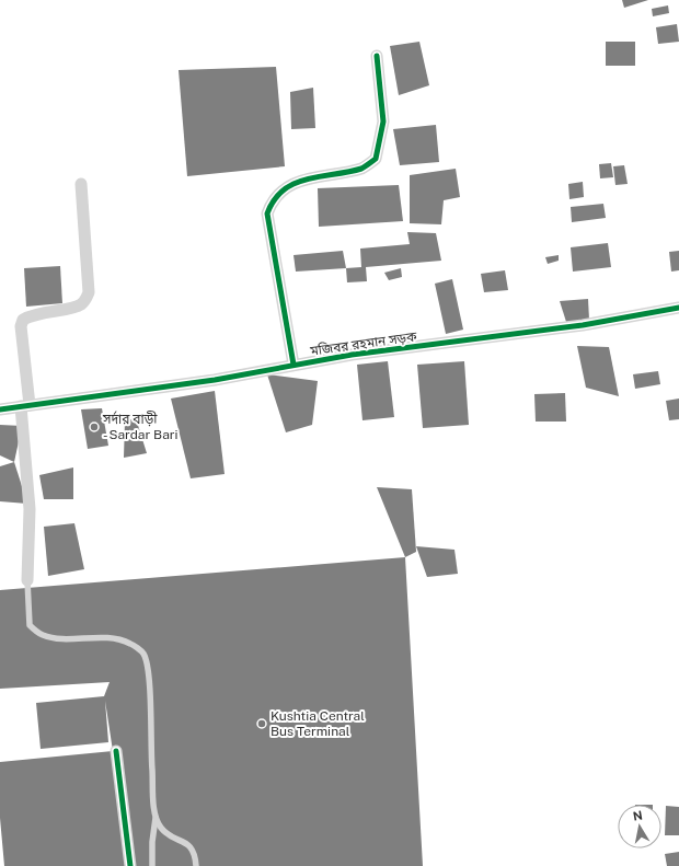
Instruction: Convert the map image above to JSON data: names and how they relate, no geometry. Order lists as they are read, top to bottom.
{
  "streets": {
    "street": ["মজিবর রহমান সড়ক"]
  },
  "places": ["সর্দার বাড়ী - Sardar Bari", "Kushtia Central Bus Terminal"],
  "north": "top"
}
